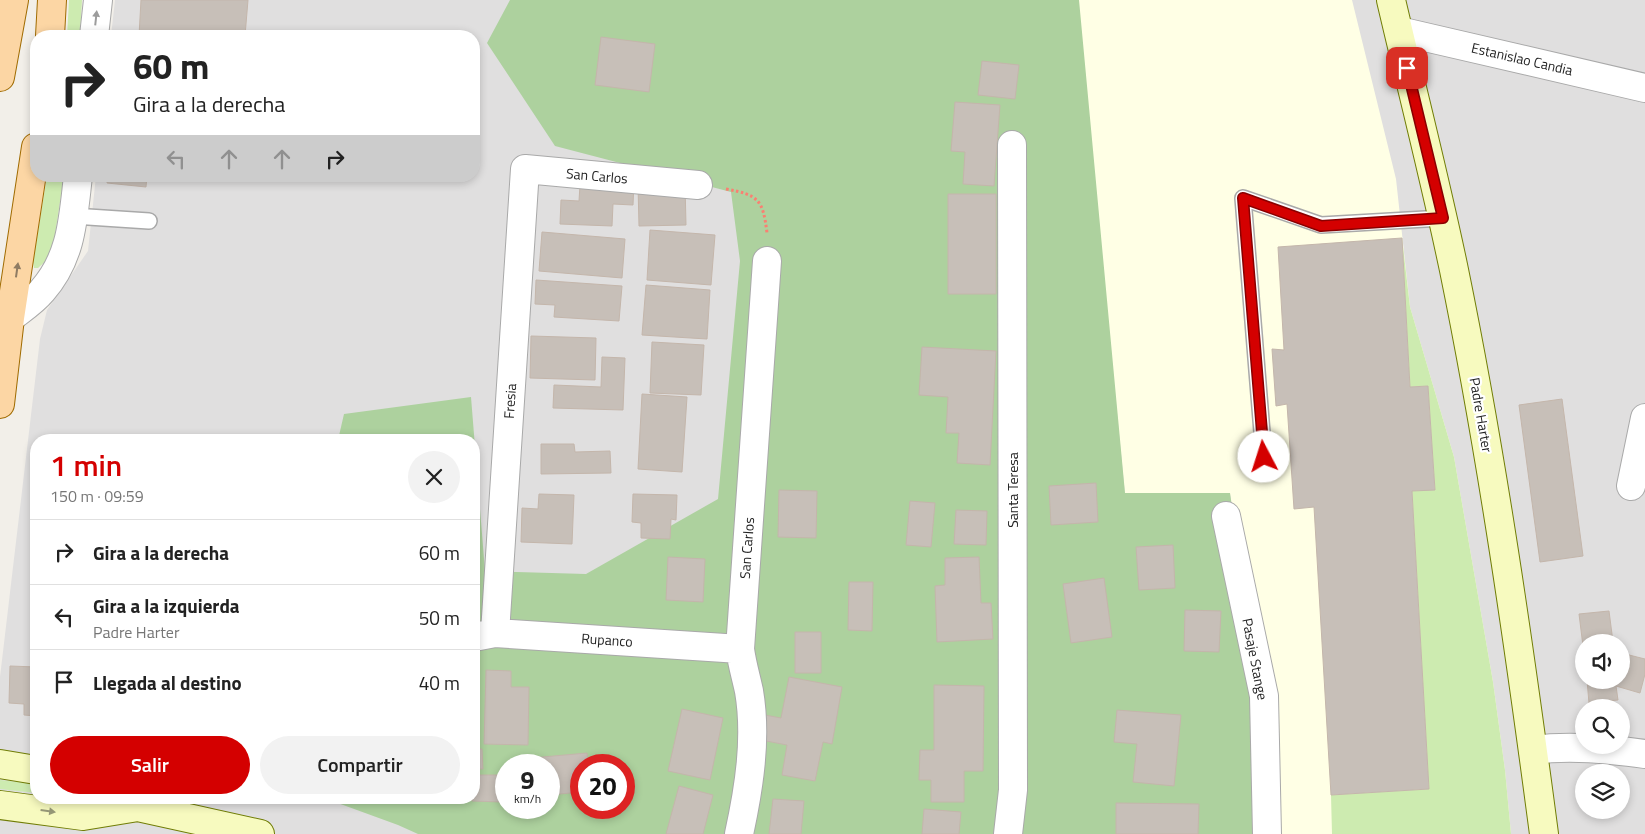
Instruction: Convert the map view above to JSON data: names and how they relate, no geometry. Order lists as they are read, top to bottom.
{
  "streets": {
    "main road": ["Padre Harter"],
    "street": [
      "Estanislao Candia",
      "San Carlos",
      "Fresia",
      "Santa Teresa",
      "Rupanco",
      "Pasaje Stange"
    ]
  },
  "crossings": [
    ["Estanislao Candia", "Padre Harter"],
    ["San Carlos", "Fresia"],
    ["San Carlos", "Rupanco"],
    ["Fresia", "Rupanco"]
  ],
  "page": {
    "turn": ["60 m", "Gira a la derecha"],
    "heading": ["1 min", "150 m · 09:59"],
    "list": [
      {
        "name": "Gira a la derecha",
        "value": "60 m"
      },
      {
        "name": "Gira a la izquierda",
        "note": "Padre Harter",
        "value": "50 m"
      },
      {
        "name": "Llegada al destino",
        "value": "40 m"
      }
    ],
    "buttons": ["Salir", "Compartir"],
    "speed": "9 km/h",
    "limit": "20"
  }
}
